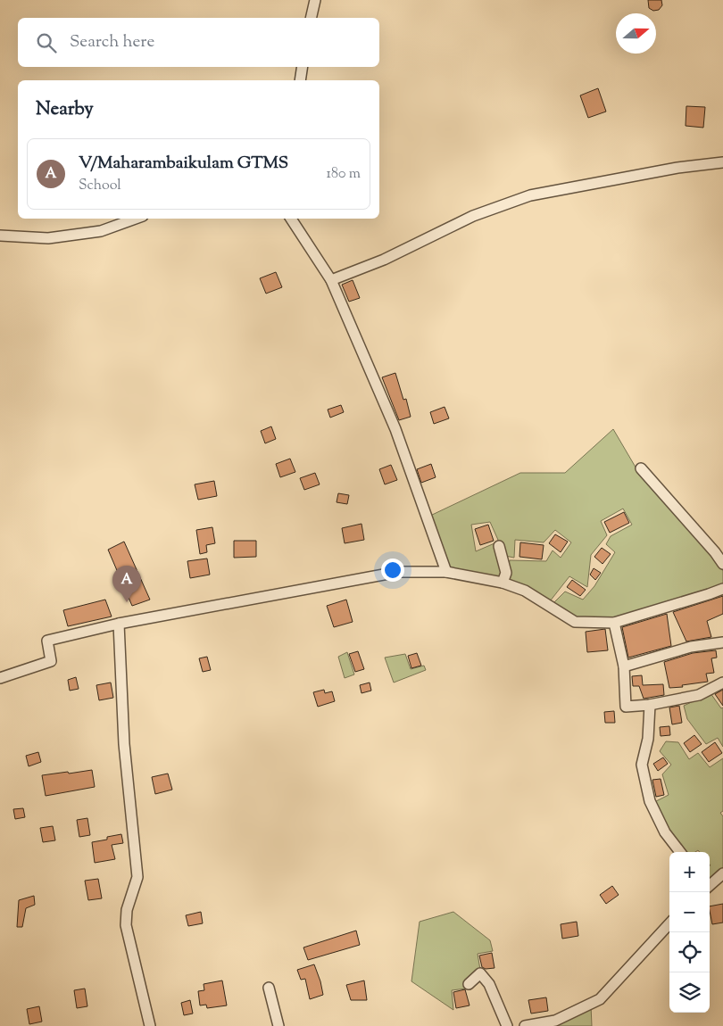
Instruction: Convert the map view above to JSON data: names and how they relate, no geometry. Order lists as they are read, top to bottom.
{
  "north": "right",
  "page": {
    "search": "Search here",
    "heading": "Nearby",
    "list": [
      {
        "mark": "A",
        "name": "V/Maharambaikulam GTMS",
        "note": "School",
        "value": "180 m"
      }
    ],
    "pins": "A",
    "map_buttons": ["+", "−"]
  }
}
